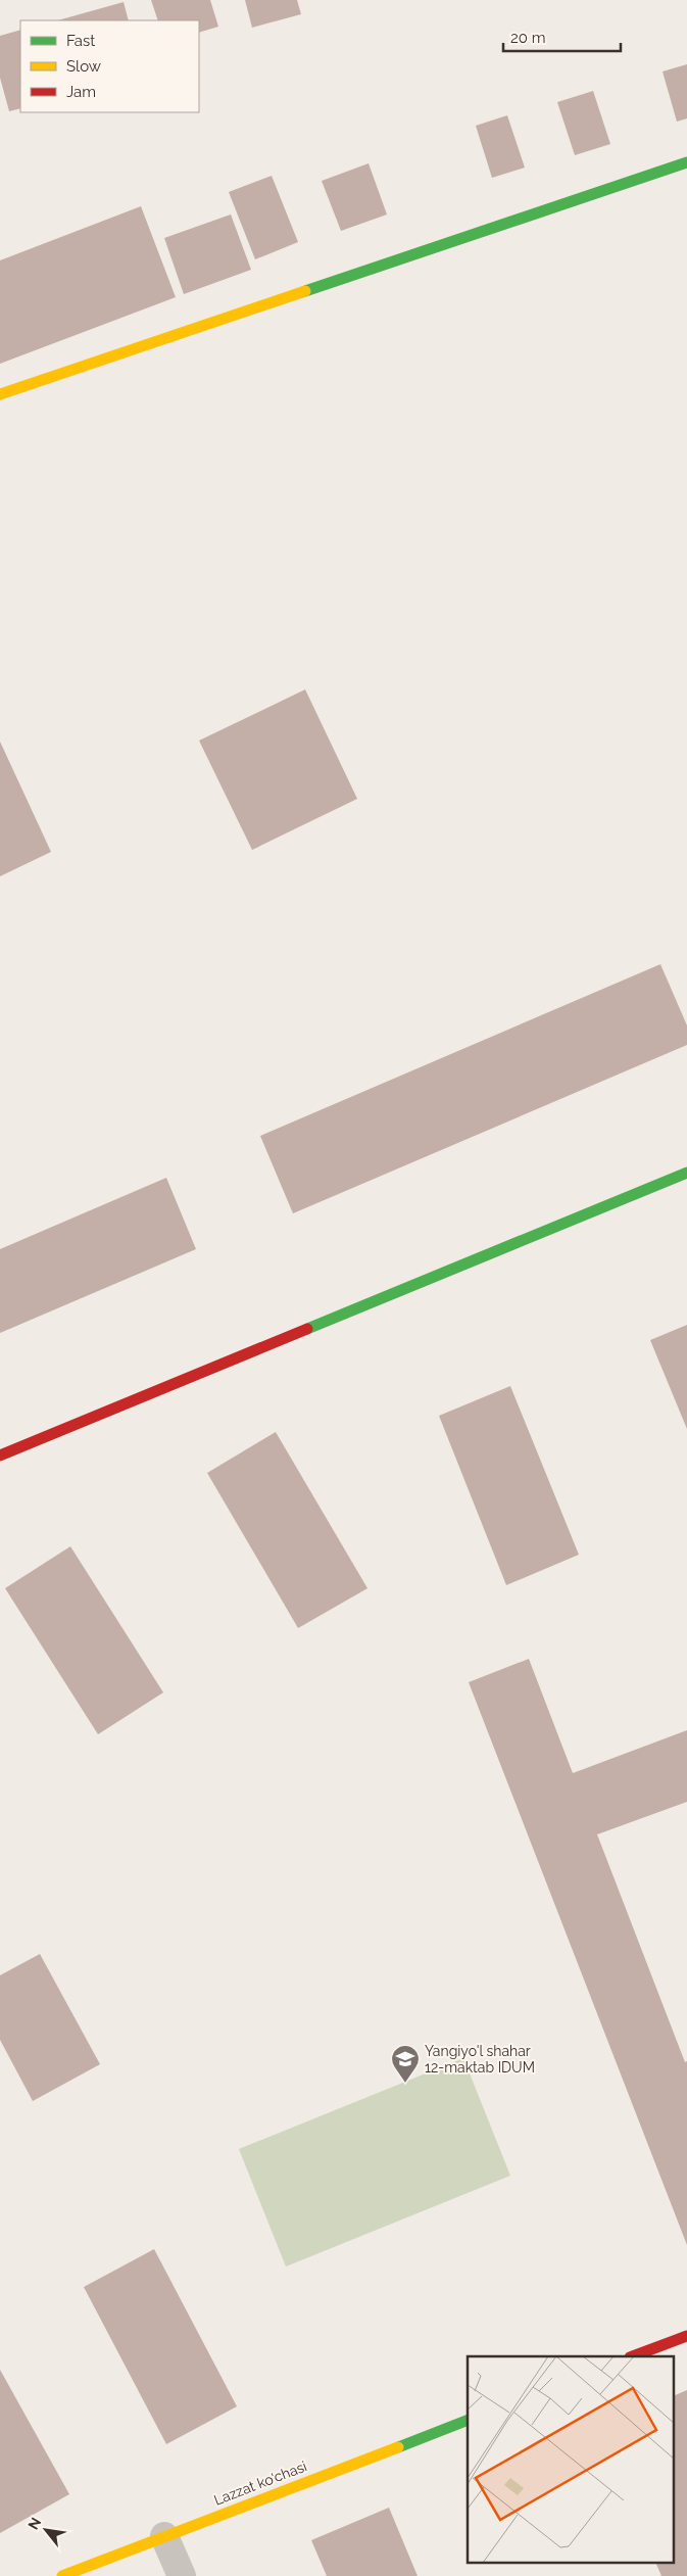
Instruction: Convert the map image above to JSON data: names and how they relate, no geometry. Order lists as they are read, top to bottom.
{
  "streets": {
    "street": ["Lazzat ko'chasi"]
  },
  "places": {
    "school or university": ["Yangiyo'l shahar 12-maktab IDUM"]
  },
  "legend": ["Fast", "Slow", "Jam"],
  "scale_bar": "20 m",
  "north": "top left"
}
